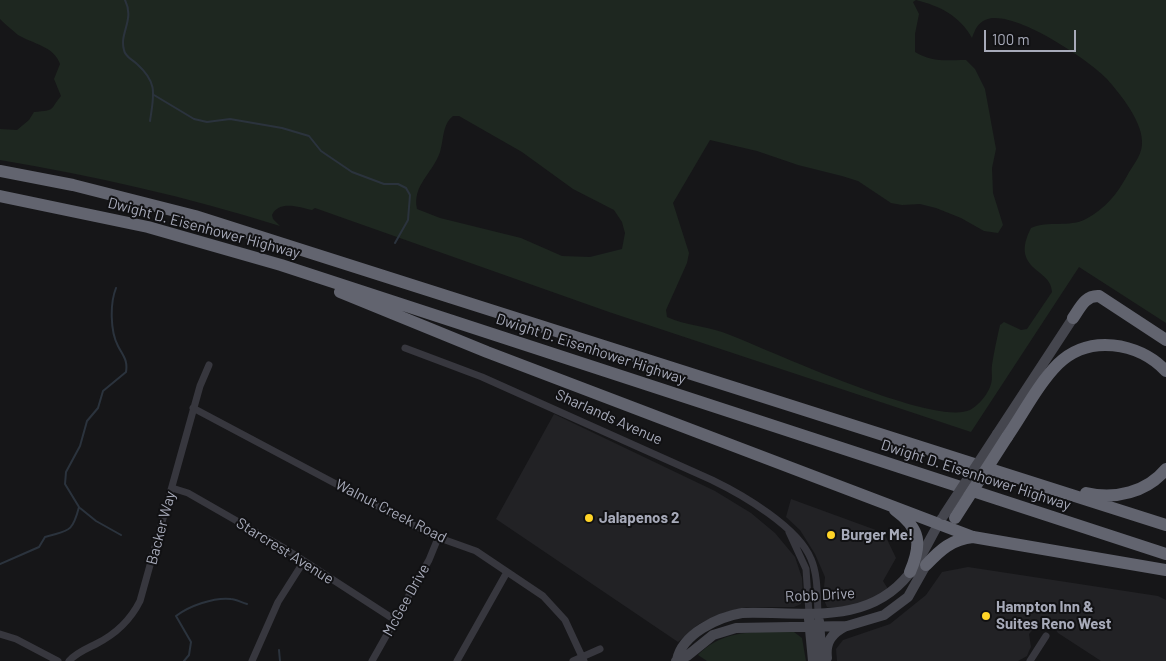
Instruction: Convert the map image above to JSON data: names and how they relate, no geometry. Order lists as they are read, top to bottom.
{
  "streets": {
    "highway": ["Dwight D. Eisenhower Highway"],
    "main road": ["Sharlands Avenue", "Robb Drive"],
    "street": [
      "Walnut Creek Road",
      "Backer Way",
      "Starcrest Avenue",
      "McGee Drive"
    ]
  },
  "crossings": [
    ["Sharlands Avenue", "Robb Drive"],
    ["Walnut Creek Road", "Backer Way"],
    ["Walnut Creek Road", "McGee Drive"],
    ["Backer Way", "Starcrest Avenue"],
    ["Starcrest Avenue", "McGee Drive"]
  ],
  "places": ["Jalapenos 2", "Burger Me!", "Hampton Inn & Suites Reno West"],
  "scale_bar": "100 m"
}
